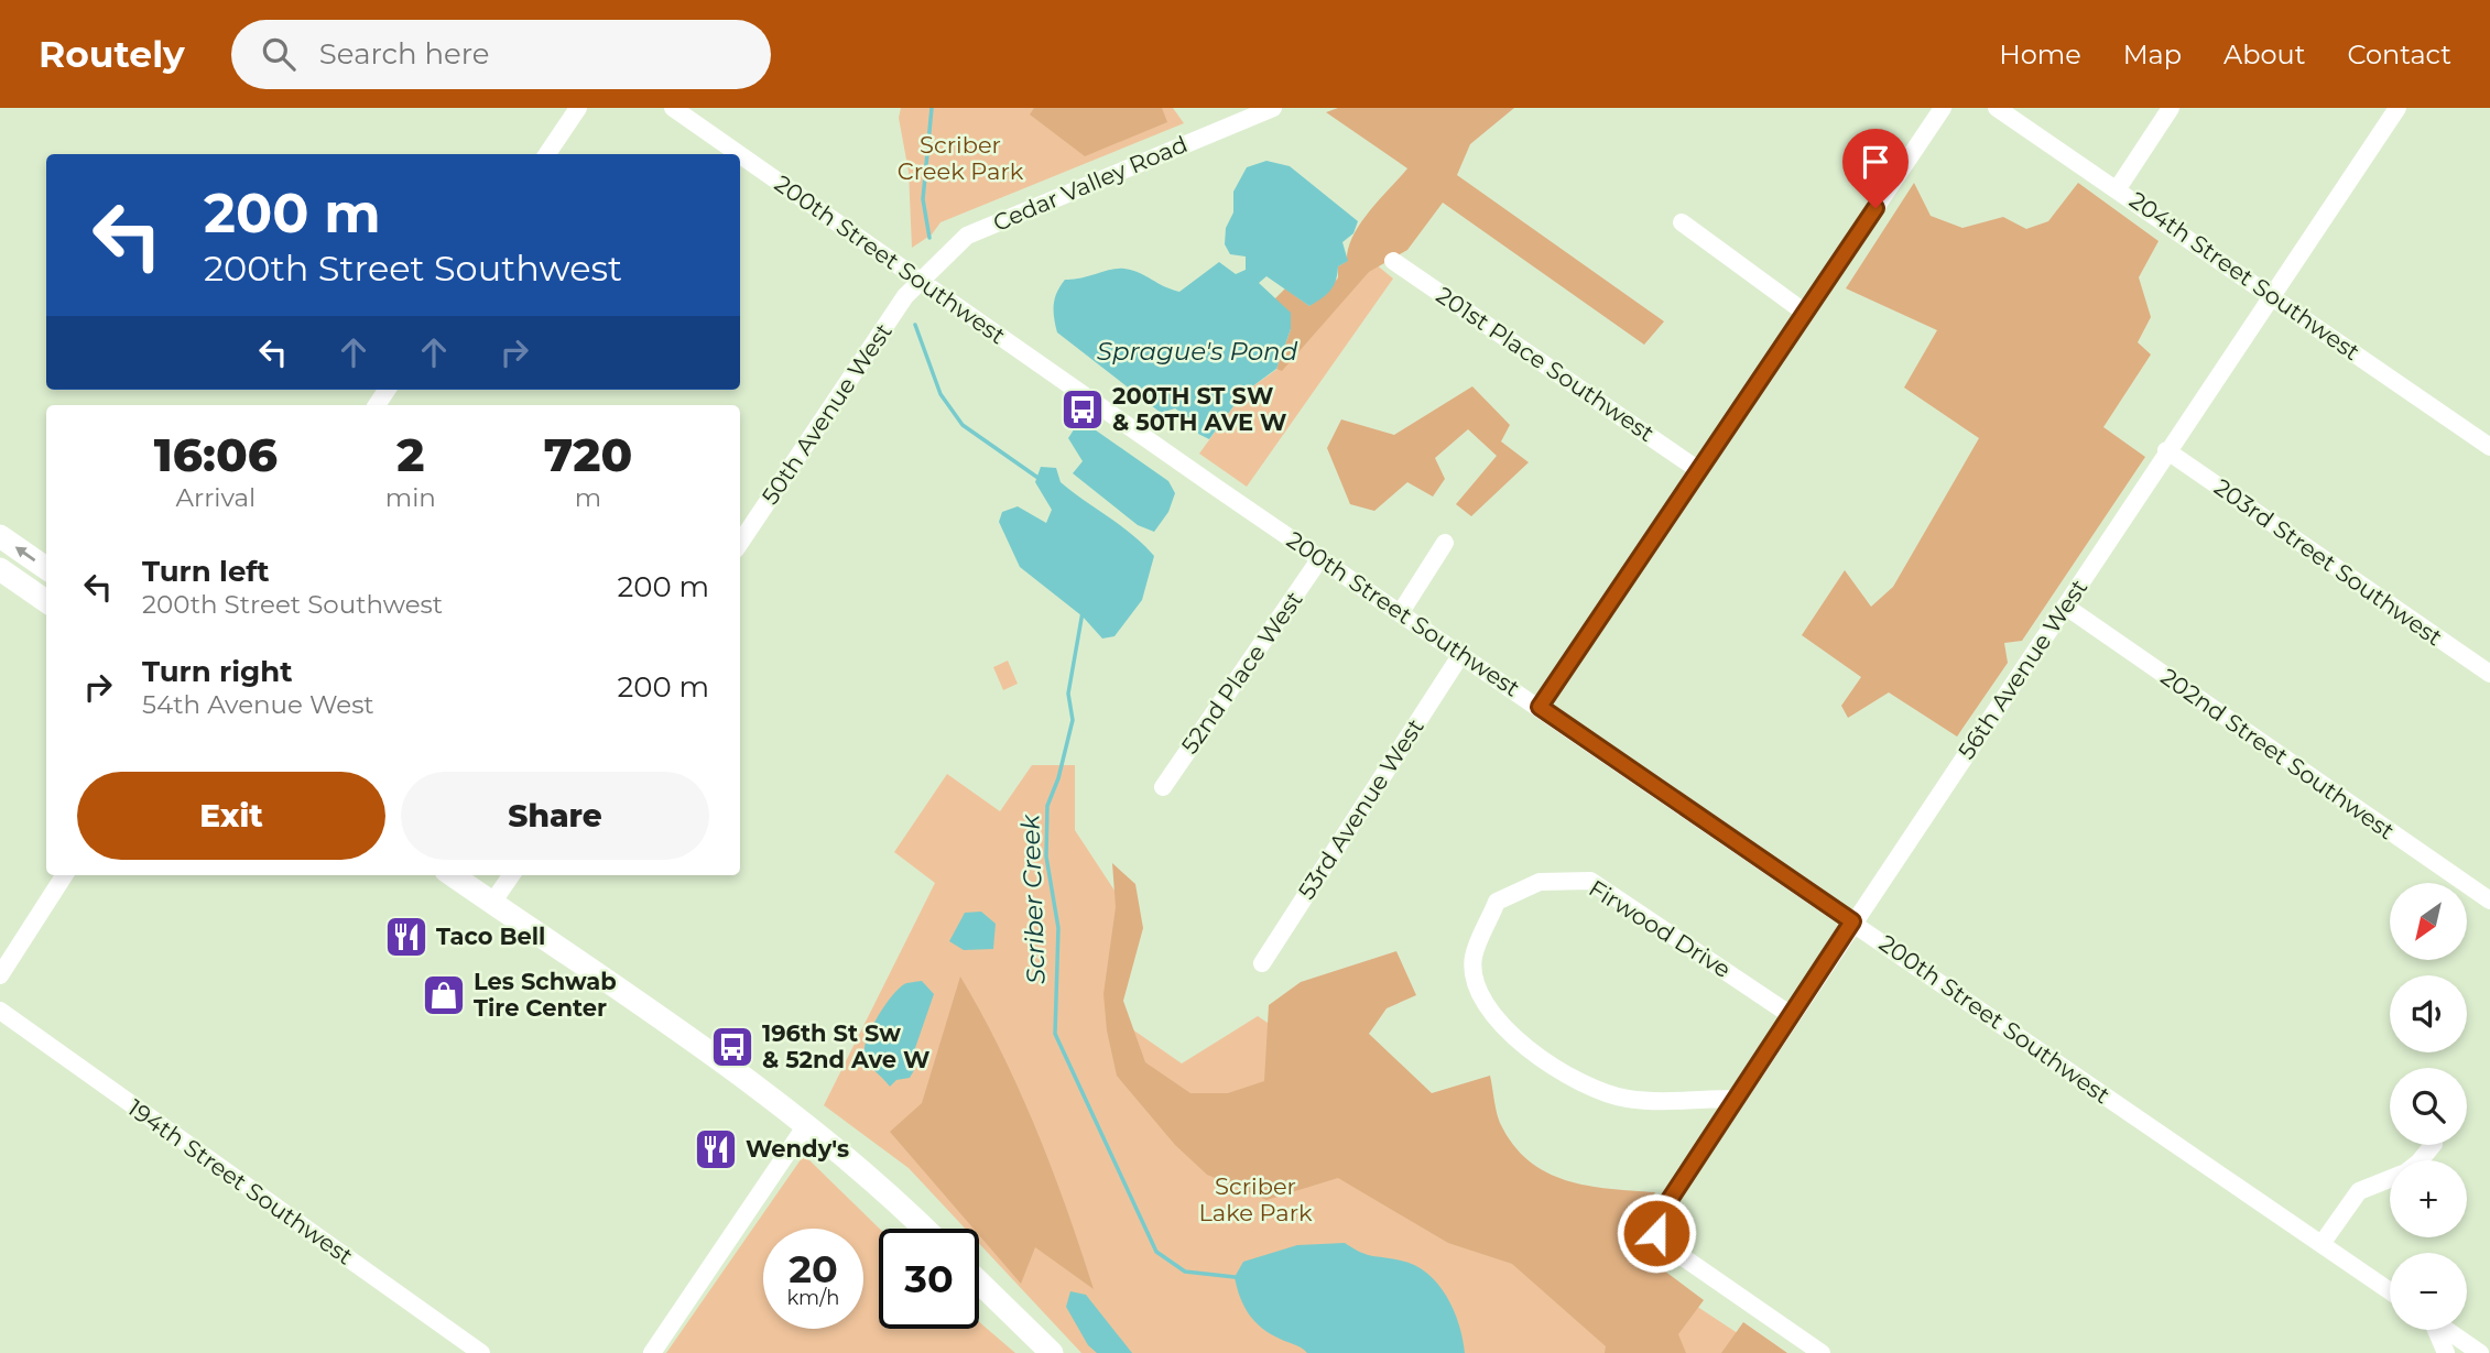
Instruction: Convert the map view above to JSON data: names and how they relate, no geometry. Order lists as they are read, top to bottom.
{
  "streets": {
    "street": [
      "Cedar Valley Road",
      "200th Street Southwest",
      "204th Street Southwest",
      "201st Place Southwest",
      "50th Avenue West",
      "203rd Street Southwest",
      "56th Avenue West",
      "52nd Place West",
      "202nd Street Southwest",
      "53rd Avenue West",
      "Firwood Drive",
      "194th Street Southwest"
    ]
  },
  "crossings": [
    ["Cedar Valley Road", "200th Street Southwest"],
    ["Cedar Valley Road", "50th Avenue West"],
    ["200th Street Southwest", "50th Avenue West"],
    ["200th Street Southwest", "56th Avenue West"],
    ["200th Street Southwest", "52nd Place West"],
    ["200th Street Southwest", "53rd Avenue West"],
    ["204th Street Southwest", "56th Avenue West"],
    ["203rd Street Southwest", "56th Avenue West"],
    ["56th Avenue West", "202nd Street Southwest"],
    ["56th Avenue West", "Firwood Drive"]
  ],
  "water": ["Sprague's Pond", "Scriber Creek"],
  "parks": ["Scriber Creek Park", "Scriber Lake Park"],
  "places": {
    "bus stop": ["200TH ST SW & 50TH AVE W", "196th St Sw & 52nd Ave W"],
    "restaurant": ["Taco Bell", "Wendy's"],
    "shop": ["Les Schwab Tire Center"]
  },
  "north": "bottom left",
  "page": {
    "header": "Routely",
    "search": "Search here",
    "nav": [
      "Home",
      "Map",
      "About",
      "Contact"
    ],
    "turn": ["200 m", "200th Street Southwest"],
    "eta": [
      "16:06",
      "Arrival",
      "2",
      "min",
      "720",
      "m"
    ],
    "list": [
      {
        "name": "Turn left",
        "note": "200th Street Southwest",
        "value": "200 m"
      },
      {
        "name": "Turn right",
        "note": "54th Avenue West",
        "value": "200 m"
      }
    ],
    "buttons": ["Exit", "Share"],
    "map_buttons": ["+", "−"],
    "speed": "20 km/h",
    "limit": "30"
  }
}
